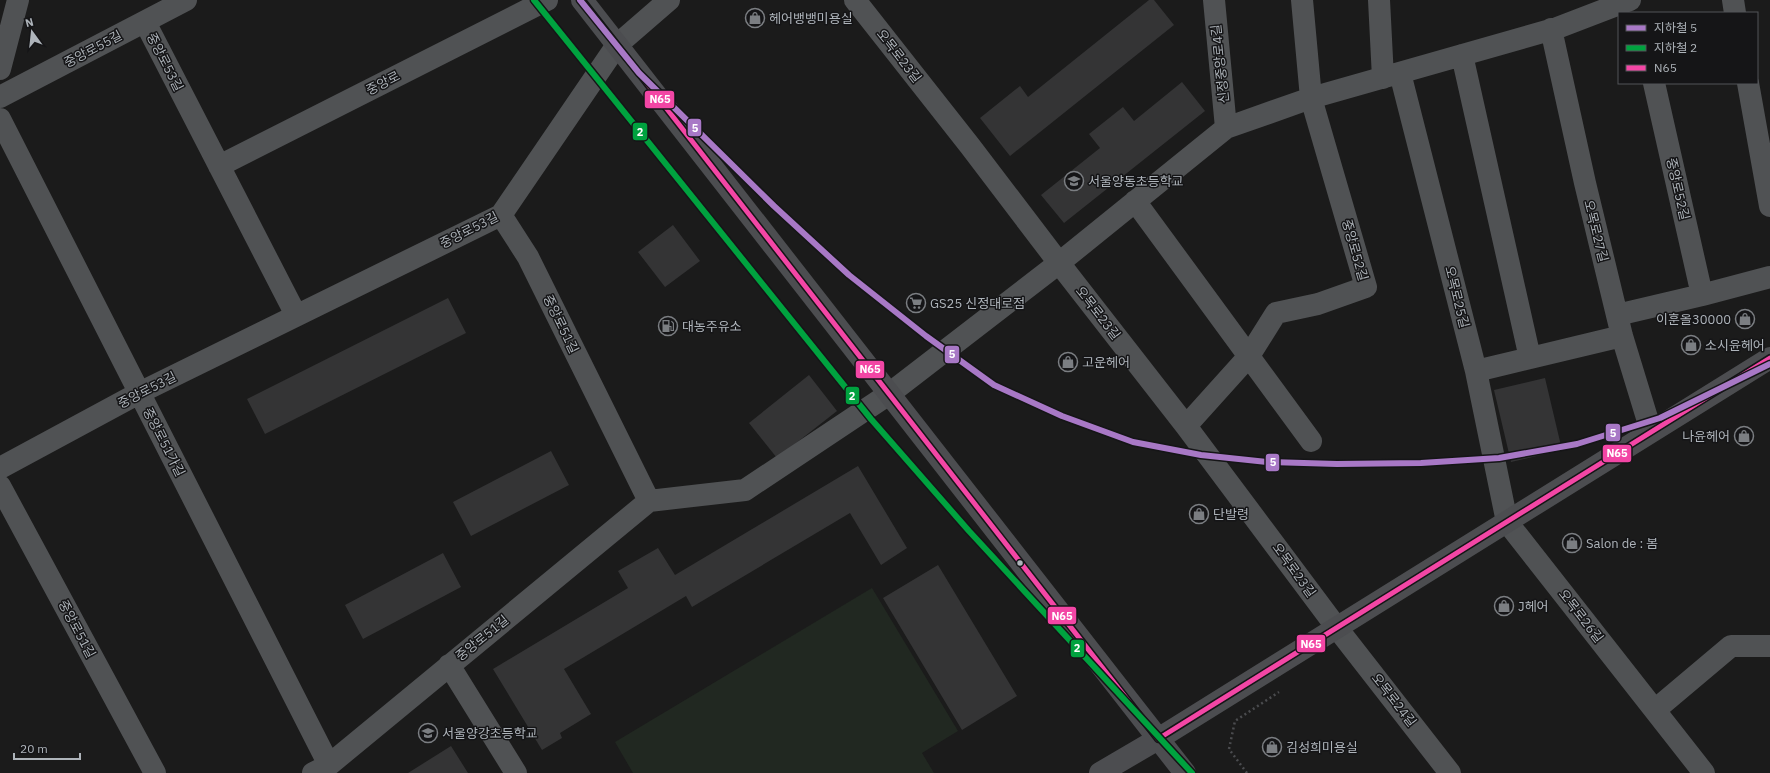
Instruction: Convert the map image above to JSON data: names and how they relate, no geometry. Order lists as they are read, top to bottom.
{
  "streets": {
    "street": [
      "중앙로55길",
      "오목로23길",
      "중앙로53길",
      "신정중앙로4길",
      "중앙로",
      "중앙로52길",
      "오목로27길",
      "오목로25길",
      "중앙로51길",
      "중앙로51가길",
      "오목로26길",
      "오목로24길"
    ]
  },
  "crossings": [
    ["중앙로55길", "중앙로53길"],
    ["오목로23길", "오목로24길"],
    ["중앙로53길", "중앙로"],
    ["중앙로53길", "중앙로51길"],
    ["중앙로53길", "중앙로51가길"],
    ["오목로25길", "오목로26길"],
    ["중앙로51길", "중앙로51가길"]
  ],
  "places": {
    "shop": [
      "헤어뱅뱅미용실",
      "이훈올30000",
      "소시윤헤어",
      "고운헤어",
      "나윤헤어",
      "단발령",
      "Salon de : 봄",
      "J헤어",
      "김성희미용실"
    ],
    "school or university": ["서울양동초등학교", "서울양강초등학교"],
    "supermarket": ["GS25 신정대로점"],
    "fuel station": ["대농주유소"]
  },
  "lines": ["metro line 5", "metro line 2", "transit line N65"],
  "legend": ["지하철 5", "지하철 2", "N65"],
  "scale_bar": "20 m",
  "north": "top"
}
